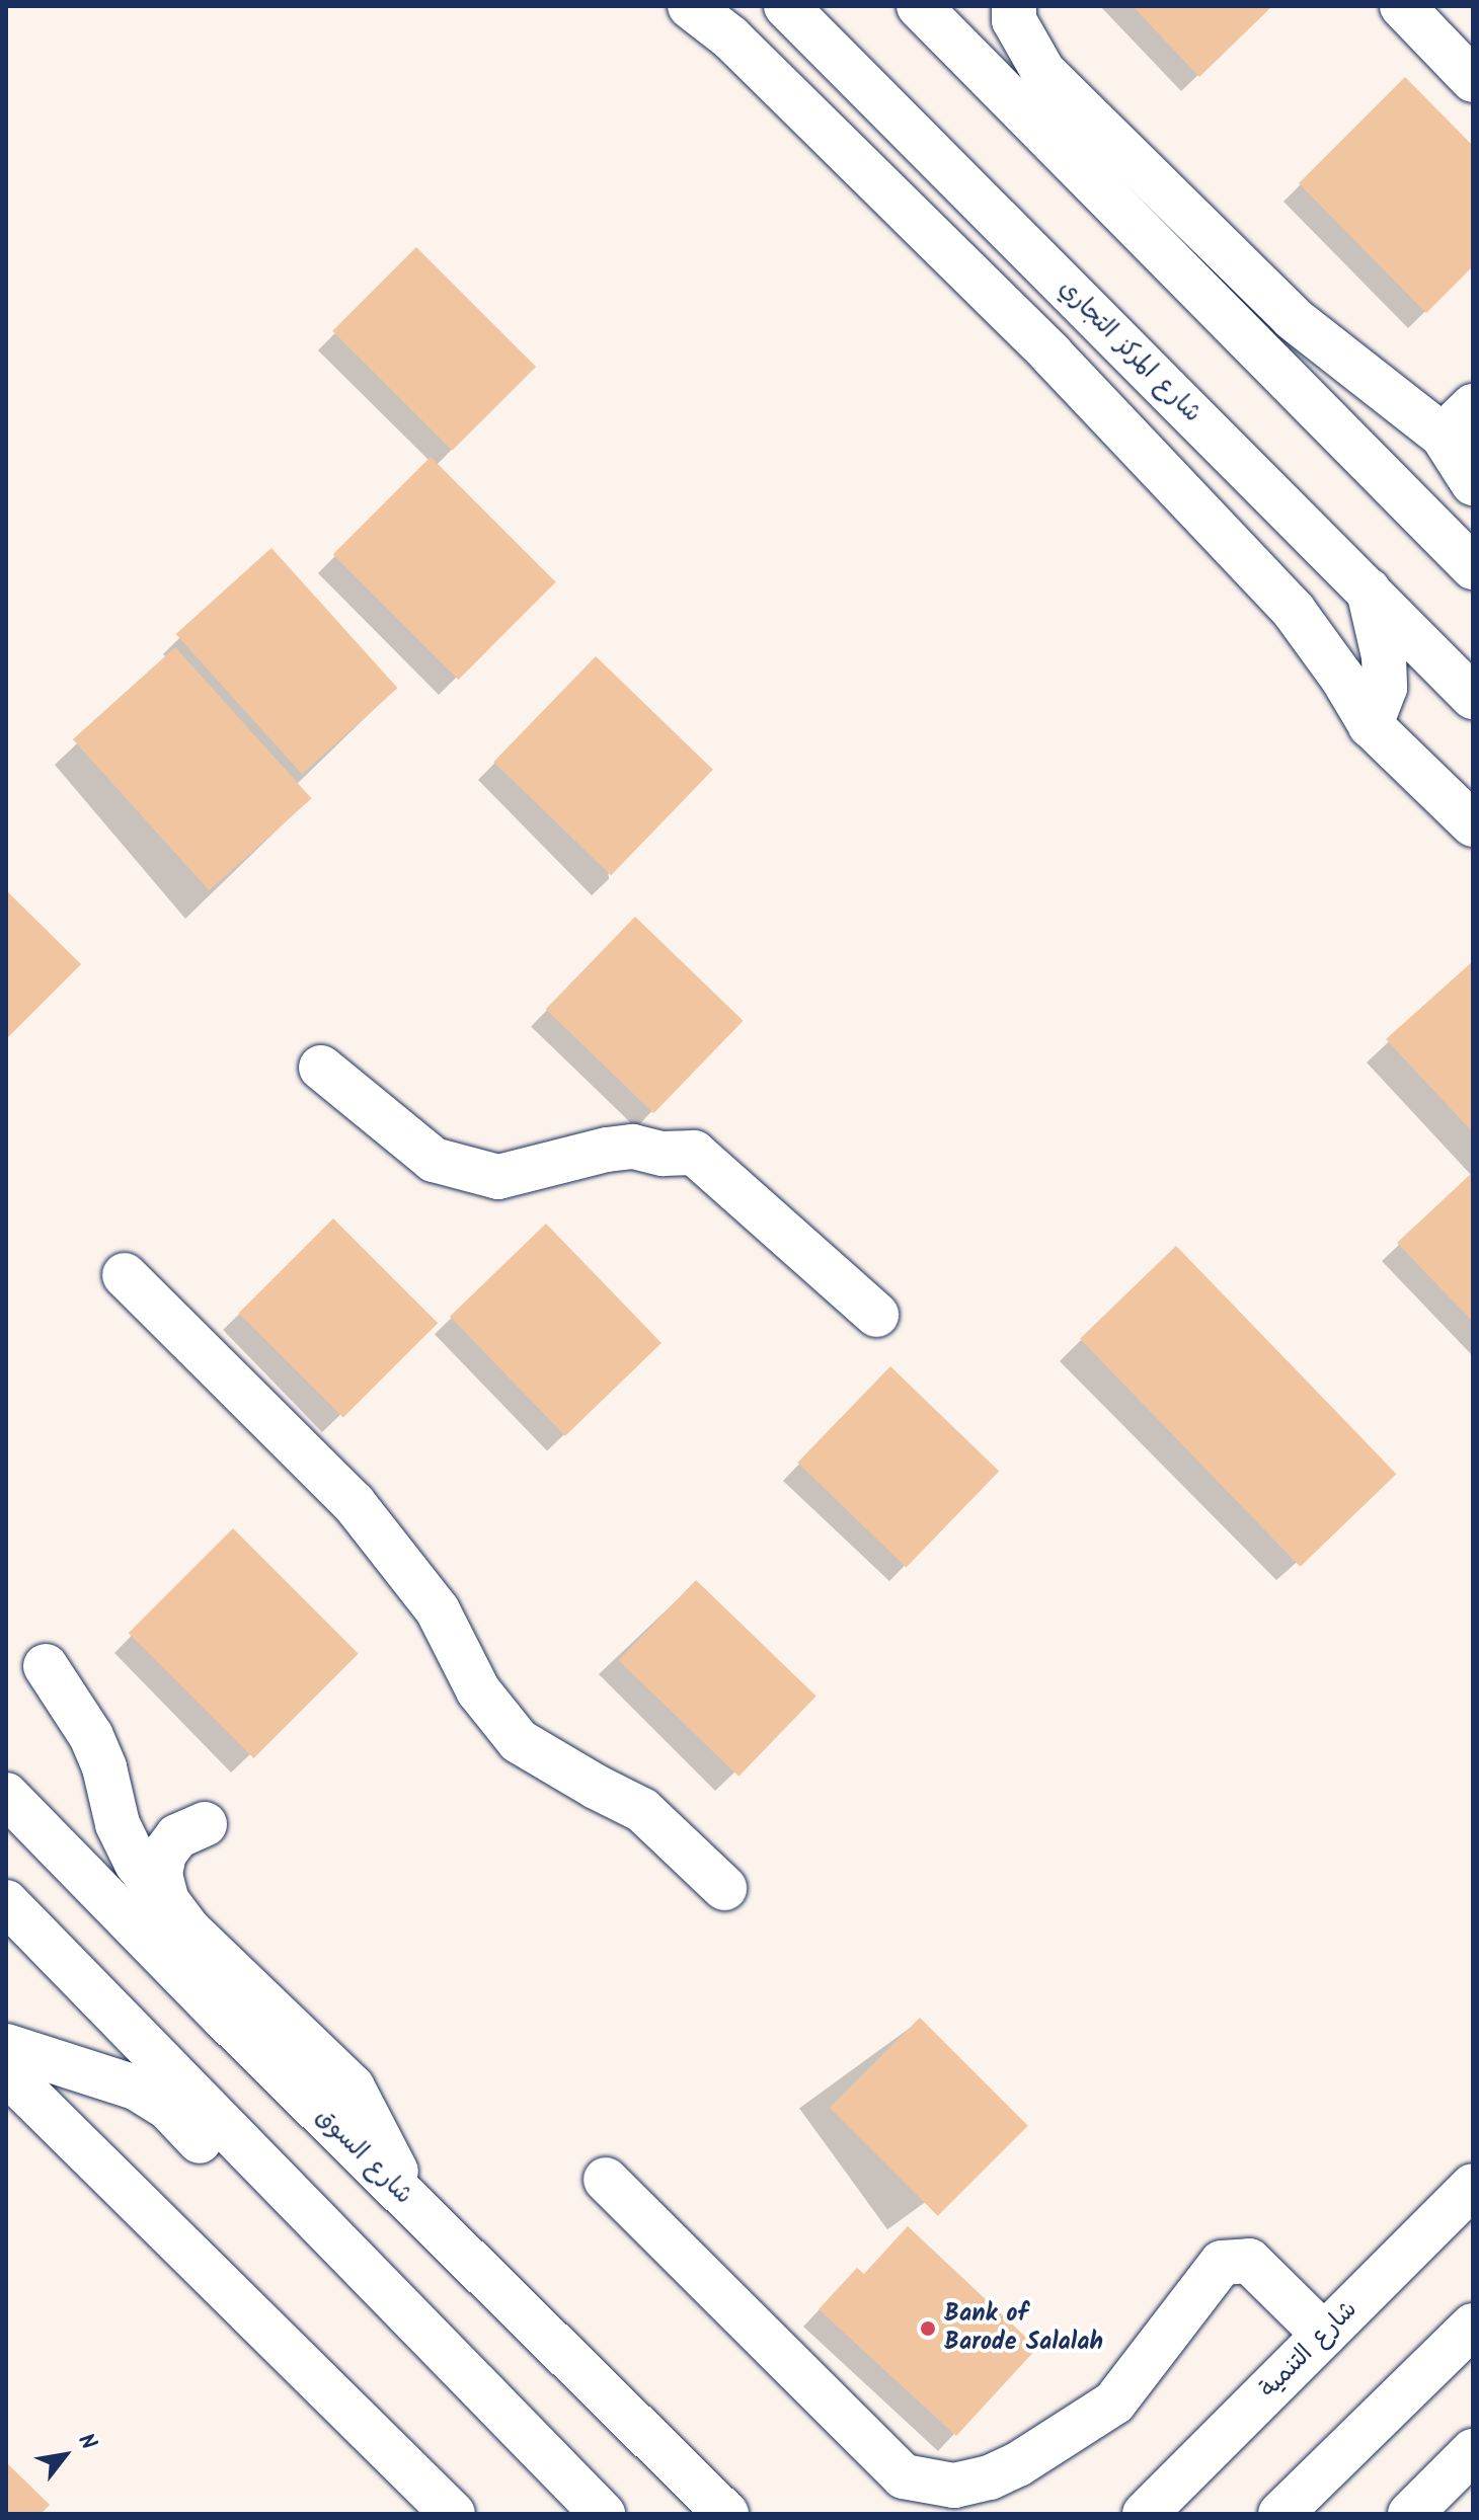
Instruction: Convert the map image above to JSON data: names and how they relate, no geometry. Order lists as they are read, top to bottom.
{
  "streets": {
    "street": ["شارع المركز التجاري", "شارع السوق", "شارع التنمية"]
  },
  "places": ["Bank of Barode Salalah"],
  "north": "top right"
}
